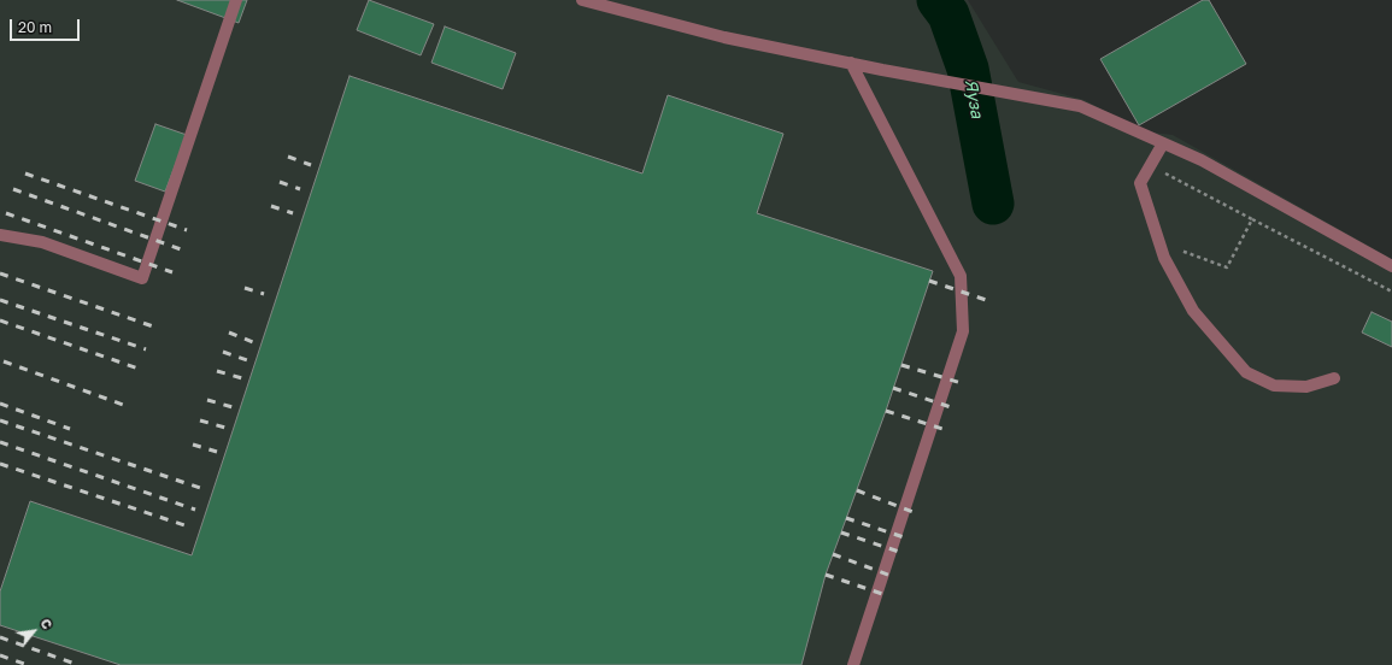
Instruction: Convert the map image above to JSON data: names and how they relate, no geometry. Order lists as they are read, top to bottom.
{
  "water": ["Яуза"],
  "scale_bar": "20 m",
  "north": "top right"
}
